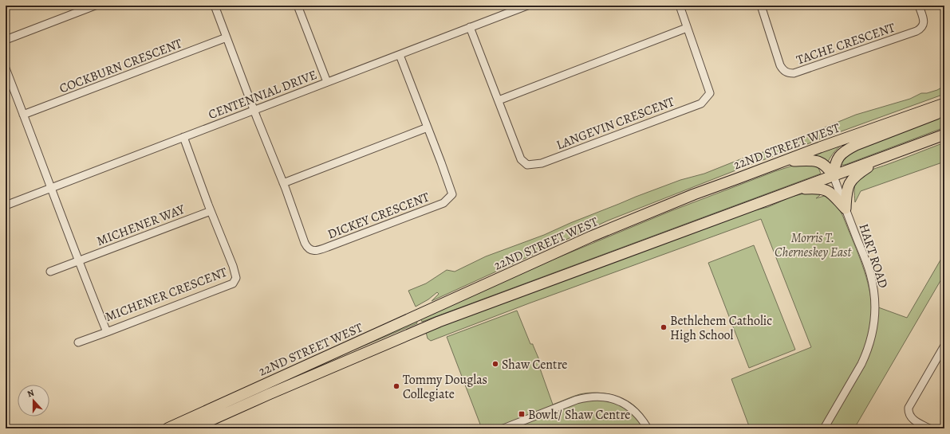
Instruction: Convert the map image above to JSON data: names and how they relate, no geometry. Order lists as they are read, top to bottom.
{
  "streets": {
    "highway": ["22ND STREET WEST"],
    "street": [
      "TACHE CRESCENT",
      "COCKBURN CRESCENT",
      "CENTENNIAL DRIVE",
      "LANGEVIN CRESCENT",
      "DICKEY CRESCENT",
      "MICHENER WAY",
      "HART ROAD",
      "MICHENER CRESCENT"
    ]
  },
  "crossings": [
    ["CENTENNIAL DRIVE", "LANGEVIN CRESCENT"],
    ["CENTENNIAL DRIVE", "DICKEY CRESCENT"],
    ["CENTENNIAL DRIVE", "MICHENER CRESCENT"],
    ["22ND STREET WEST", "HART ROAD"],
    ["MICHENER WAY", "MICHENER CRESCENT"]
  ],
  "parks": ["Morris T. Cherneskey East"],
  "places": {
    "other": ["Bethlehem Catholic High School", "Shaw Centre", "Tommy Douglas Collegiate"],
    "transit": ["Bowlt/ Shaw Centre"]
  },
  "north": "top"
}
